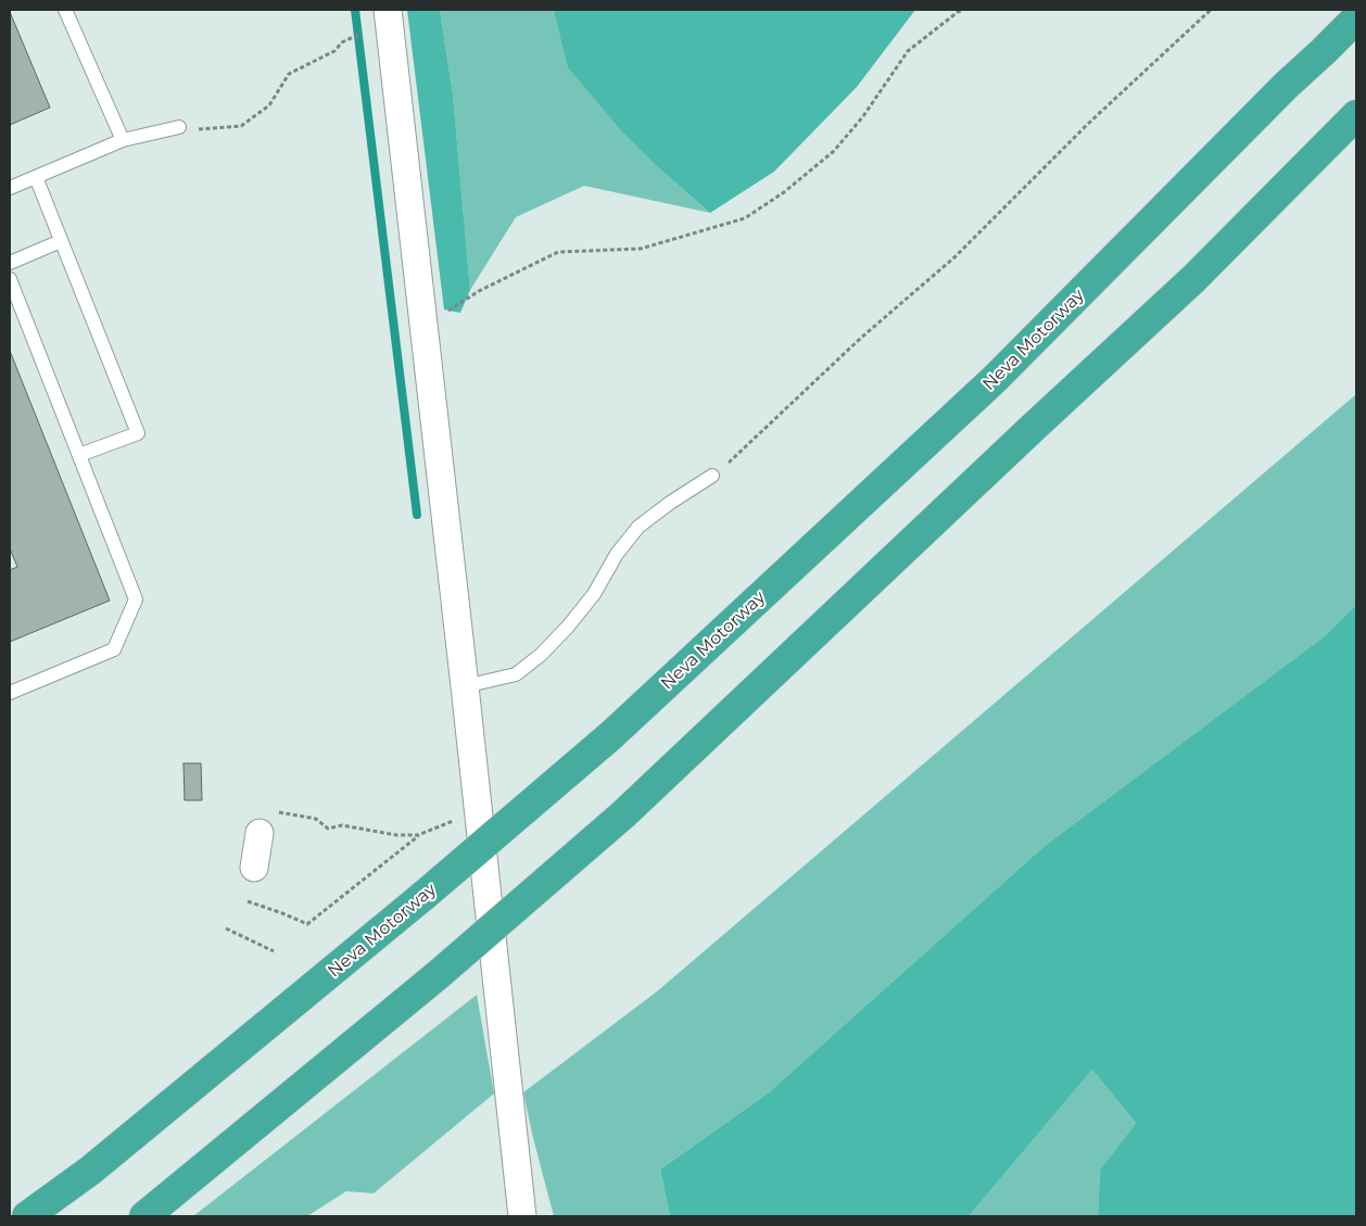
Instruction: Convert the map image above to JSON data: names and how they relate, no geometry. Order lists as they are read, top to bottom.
{
  "streets": {
    "highway": ["Neva Motorway"]
  }
}
